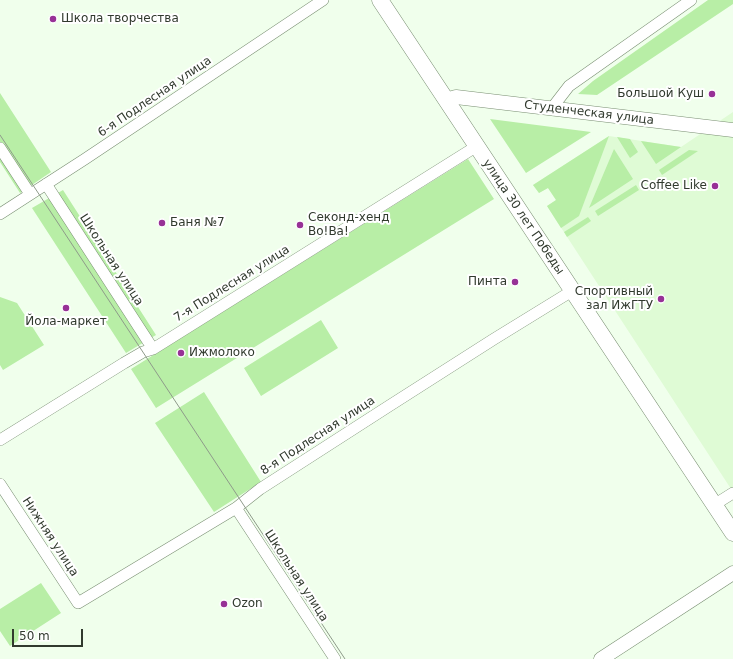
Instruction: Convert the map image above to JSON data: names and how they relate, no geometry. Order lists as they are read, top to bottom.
{
  "streets": {
    "main road": ["улица 30 лет Победы"],
    "street": [
      "6-я Подлесная улица",
      "Студенческая улица",
      "Школьная улица",
      "7-я Подлесная улица",
      "8-я Подлесная улица",
      "Нижняя улица"
    ]
  },
  "crossings": [
    ["6-я Подлесная улица", "Школьная улица"],
    ["Студенческая улица", "улица 30 лет Победы"],
    ["улица 30 лет Победы", "7-я Подлесная улица"],
    ["улица 30 лет Победы", "8-я Подлесная улица"],
    ["Школьная улица", "7-я Подлесная улица"],
    ["Школьная улица", "8-я Подлесная улица"],
    ["8-я Подлесная улица", "Нижняя улица"]
  ],
  "places": [
    "Школа творчества",
    "Большой Куш",
    "Coffee Like",
    "Баня №7",
    "Секонд-хенд Во!Ва!",
    "Пинта",
    "Спортивный зал ИжГТУ",
    "Йола-маркет",
    "Ижмолоко",
    "Ozon"
  ],
  "scale_bar": "50 m"
}
